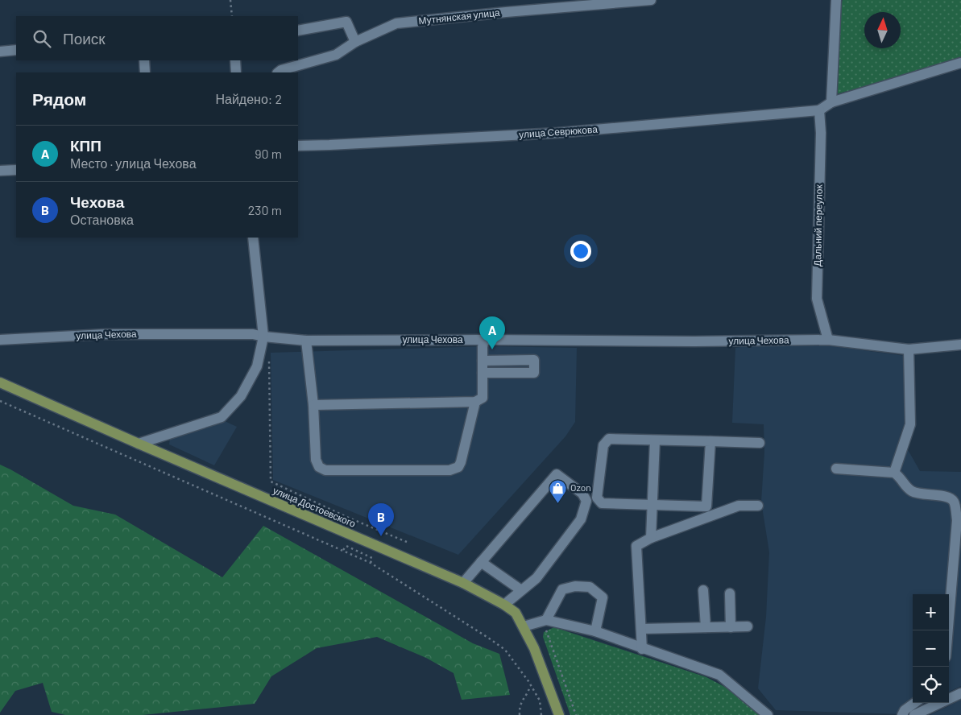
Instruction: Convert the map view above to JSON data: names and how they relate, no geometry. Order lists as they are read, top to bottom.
{
  "streets": {
    "main road": ["улица Достоевского"],
    "street": [
      "Мутнянская улица",
      "улица Севрюкова",
      "Дальний переулок",
      "улица Чехова"
    ]
  },
  "crossings": [
    ["улица Севрюкова", "Дальний переулок"],
    ["Дальний переулок", "улица Чехова"]
  ],
  "places": {
    "shop": ["Ozon"]
  },
  "north": "top",
  "page": {
    "search": "Поиск",
    "heading": ["Рядом", "Найдено: 2"],
    "list": [
      {
        "mark": "A",
        "name": "КПП",
        "note": "Место · улица Чехова",
        "value": "90 m"
      },
      {
        "mark": "B",
        "name": "Чехова",
        "note": "Остановка",
        "value": "230 m"
      }
    ],
    "pins": ["A", "B"],
    "map_buttons": ["+", "−"]
  }
}
